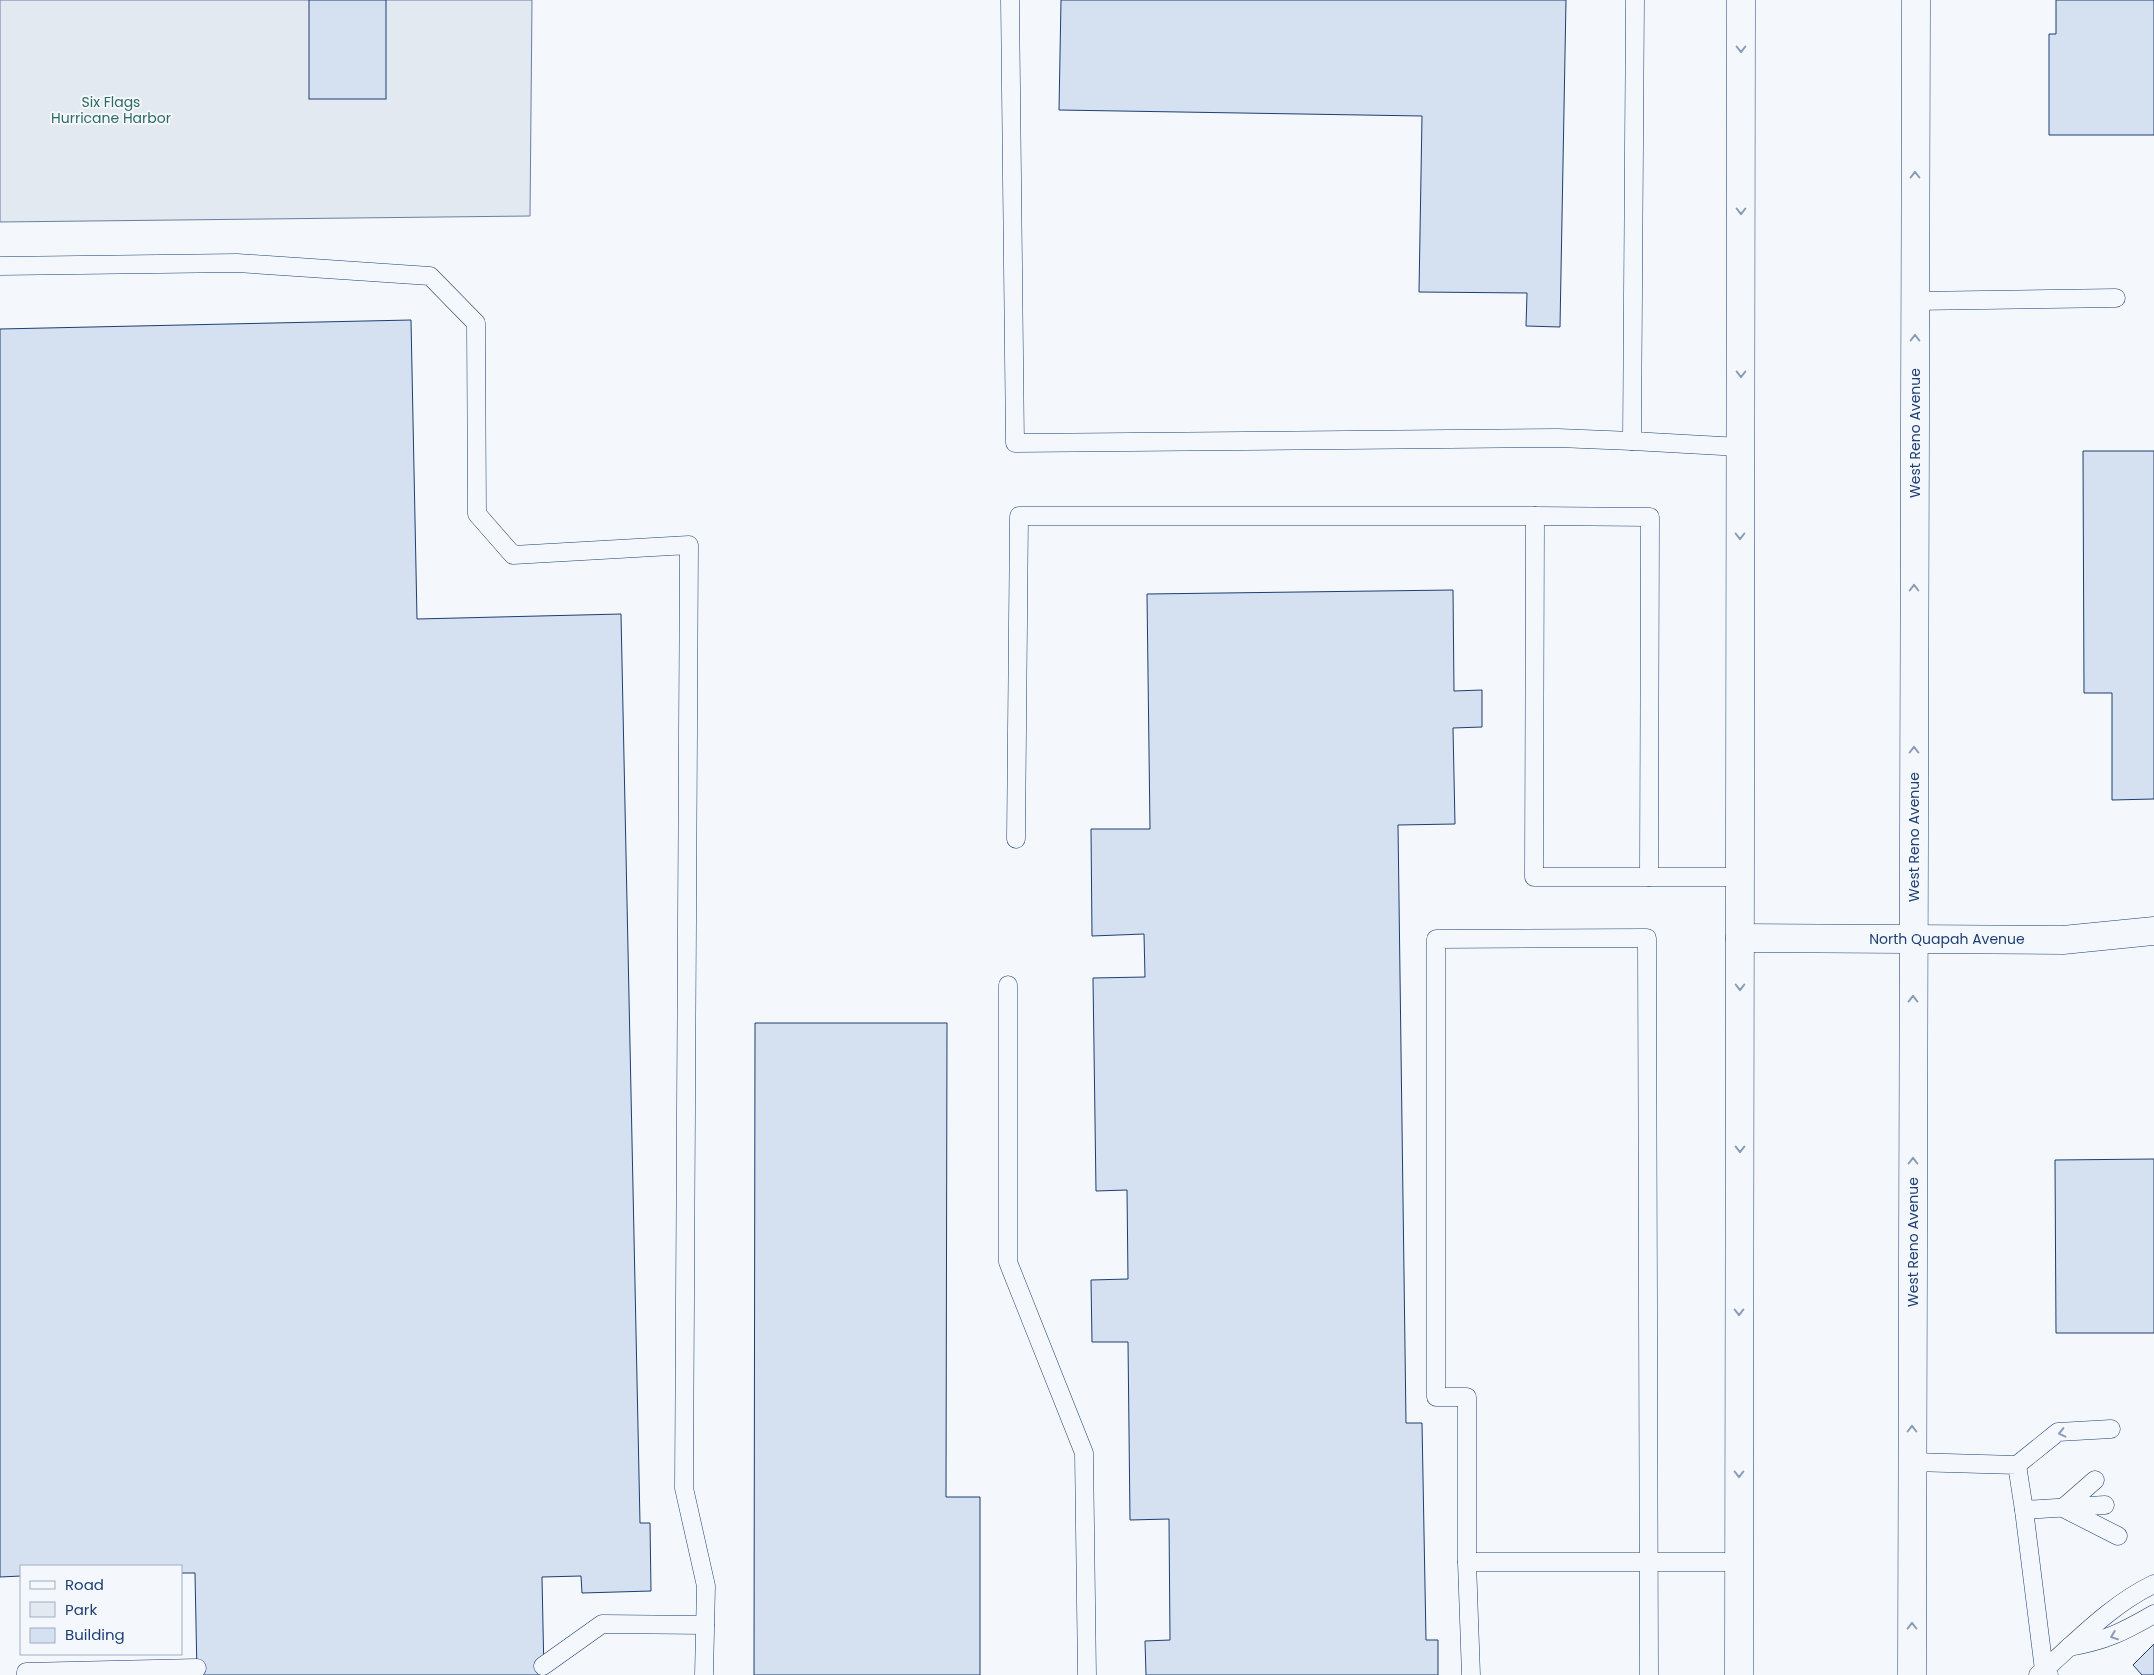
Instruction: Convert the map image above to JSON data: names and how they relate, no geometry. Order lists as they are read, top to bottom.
{
  "streets": {
    "main road": ["West Reno Avenue", "North Quapah Avenue"]
  },
  "crossings": [
    ["West Reno Avenue", "North Quapah Avenue"]
  ],
  "parks": ["Six Flags Hurricane Harbor"],
  "legend": ["Road", "Park", "Building"]
}
